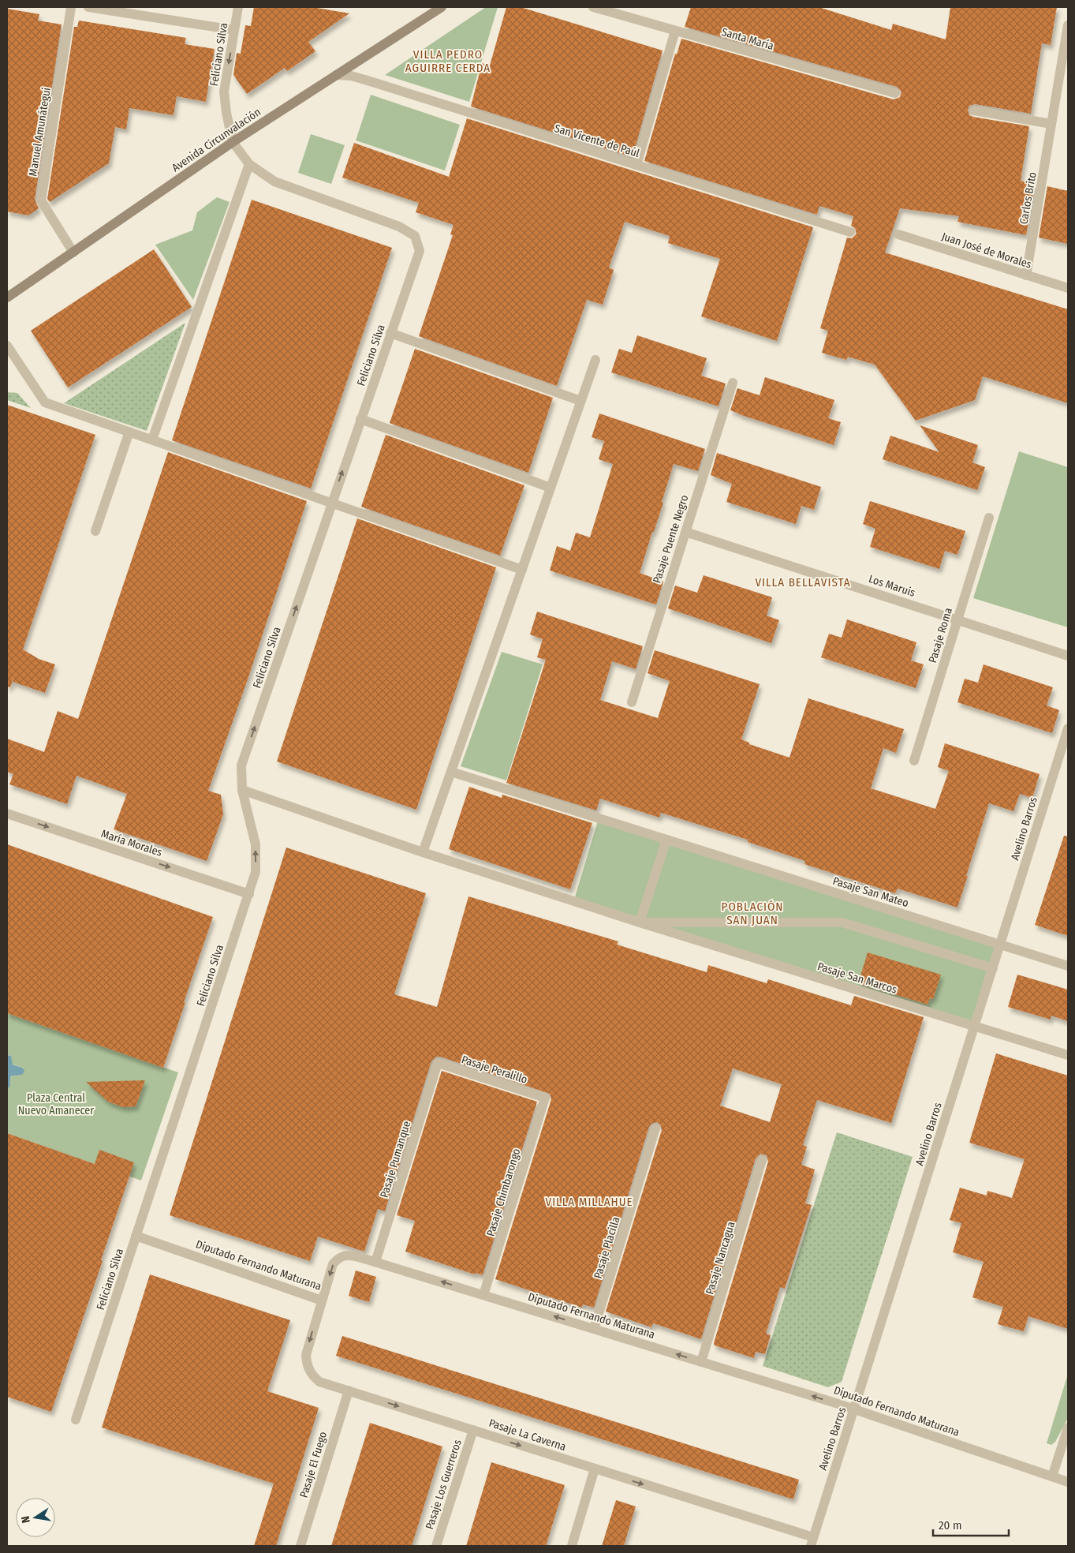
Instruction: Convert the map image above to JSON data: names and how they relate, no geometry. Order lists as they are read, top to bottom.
{
  "streets": {
    "street": [
      "Santa María",
      "Feliciano Silva",
      "Manuel Amunátegui",
      "Avenida Circunvalación",
      "San Vicente de Paúl",
      "Carlos Brito",
      "Juan José de Morales",
      "Pasaje Puente Negro",
      "Los Maruis",
      "Pasaje Roma",
      "Avelino Barros",
      "María Morales",
      "Pasaje San Mateo",
      "Pasaje San Marcos",
      "Pasaje Peralillo",
      "Pasaje Pumanque",
      "Pasaje Chimbarongo",
      "Pasaje Placilla",
      "Pasaje Nancagua",
      "Diputado Fernando Maturana",
      "Pasaje La Caverna",
      "Pasaje El Fuego",
      "Pasaje Los Guerreros"
    ]
  },
  "crossings": [
    ["Feliciano Silva", "Avenida Circunvalación"],
    ["Feliciano Silva", "María Morales"],
    ["Feliciano Silva", "Pasaje San Marcos"],
    ["Feliciano Silva", "Diputado Fernando Maturana"],
    ["Manuel Amunátegui", "Avenida Circunvalación"],
    ["Avenida Circunvalación", "San Vicente de Paúl"],
    ["Carlos Brito", "Juan José de Morales"],
    ["Pasaje Puente Negro", "Los Maruis"],
    ["Los Maruis", "Pasaje Roma"],
    ["Avelino Barros", "Pasaje San Mateo"],
    ["Avelino Barros", "Pasaje San Marcos"],
    ["Avelino Barros", "Diputado Fernando Maturana"],
    ["Avelino Barros", "Pasaje La Caverna"],
    ["Pasaje Peralillo", "Pasaje Pumanque"],
    ["Pasaje Peralillo", "Pasaje Chimbarongo"],
    ["Pasaje Pumanque", "Diputado Fernando Maturana"],
    ["Pasaje Chimbarongo", "Diputado Fernando Maturana"],
    ["Pasaje Placilla", "Diputado Fernando Maturana"],
    ["Pasaje Nancagua", "Diputado Fernando Maturana"],
    ["Diputado Fernando Maturana", "Pasaje La Caverna"],
    ["Pasaje La Caverna", "Pasaje El Fuego"],
    ["Pasaje La Caverna", "Pasaje Los Guerreros"]
  ],
  "one_way": ["María Morales", "Diputado Fernando Maturana", "Pasaje La Caverna"],
  "districts": [
    "VILLA PEDRO AGUIRRE CERDA",
    "VILLA BELLAVISTA",
    "POBLACIÓN SAN JUAN",
    "VILLA MILLAHUE"
  ],
  "parks": ["Plaza Central Nuevo Amanecer"],
  "scale_bar": "20 m",
  "north": "left"
}
